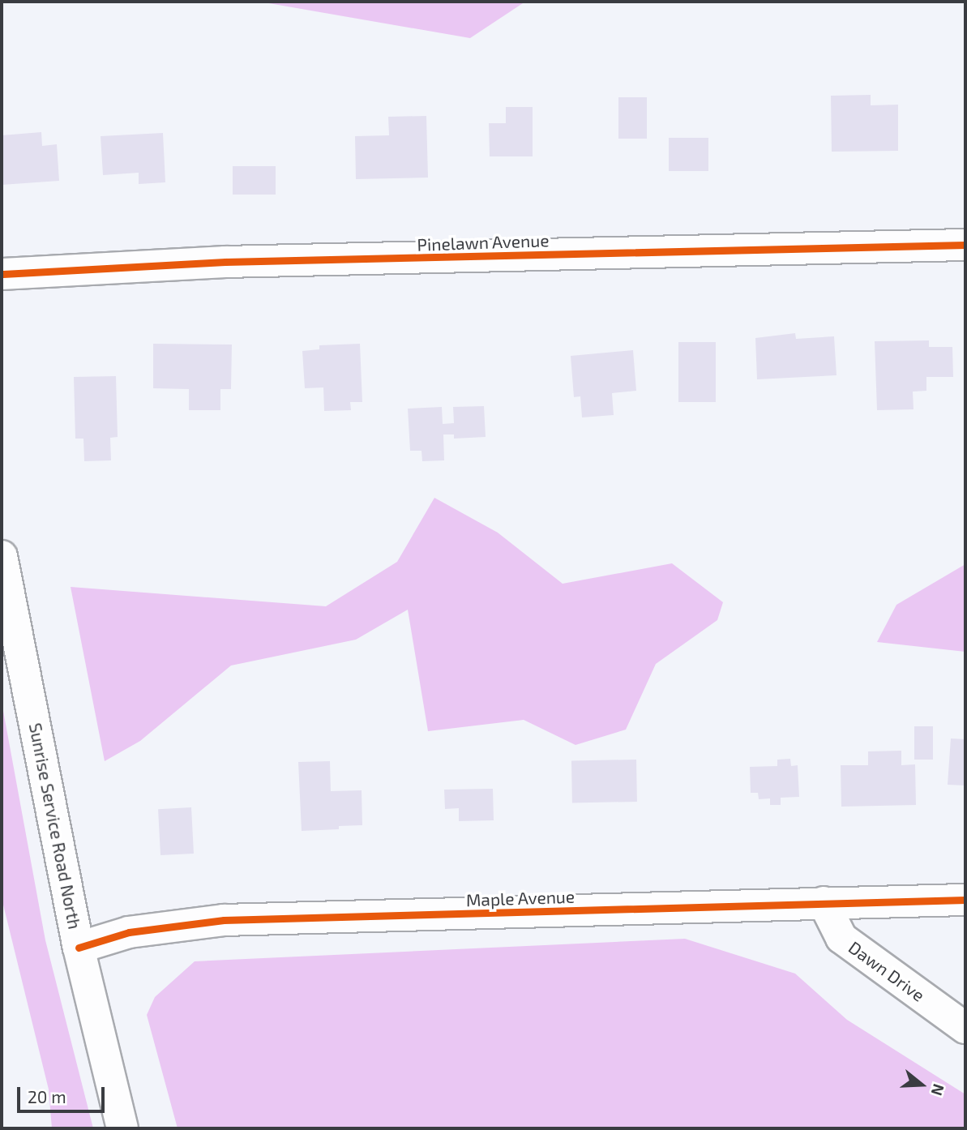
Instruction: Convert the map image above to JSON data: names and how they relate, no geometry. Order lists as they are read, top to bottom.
{
  "streets": {
    "street": [
      "Pinelawn Avenue",
      "Sunrise Service Road North",
      "Maple Avenue",
      "Dawn Drive"
    ]
  },
  "crossings": [
    ["Sunrise Service Road North", "Maple Avenue"],
    ["Maple Avenue", "Dawn Drive"]
  ],
  "scale_bar": "20 m",
  "north": "right"
}
